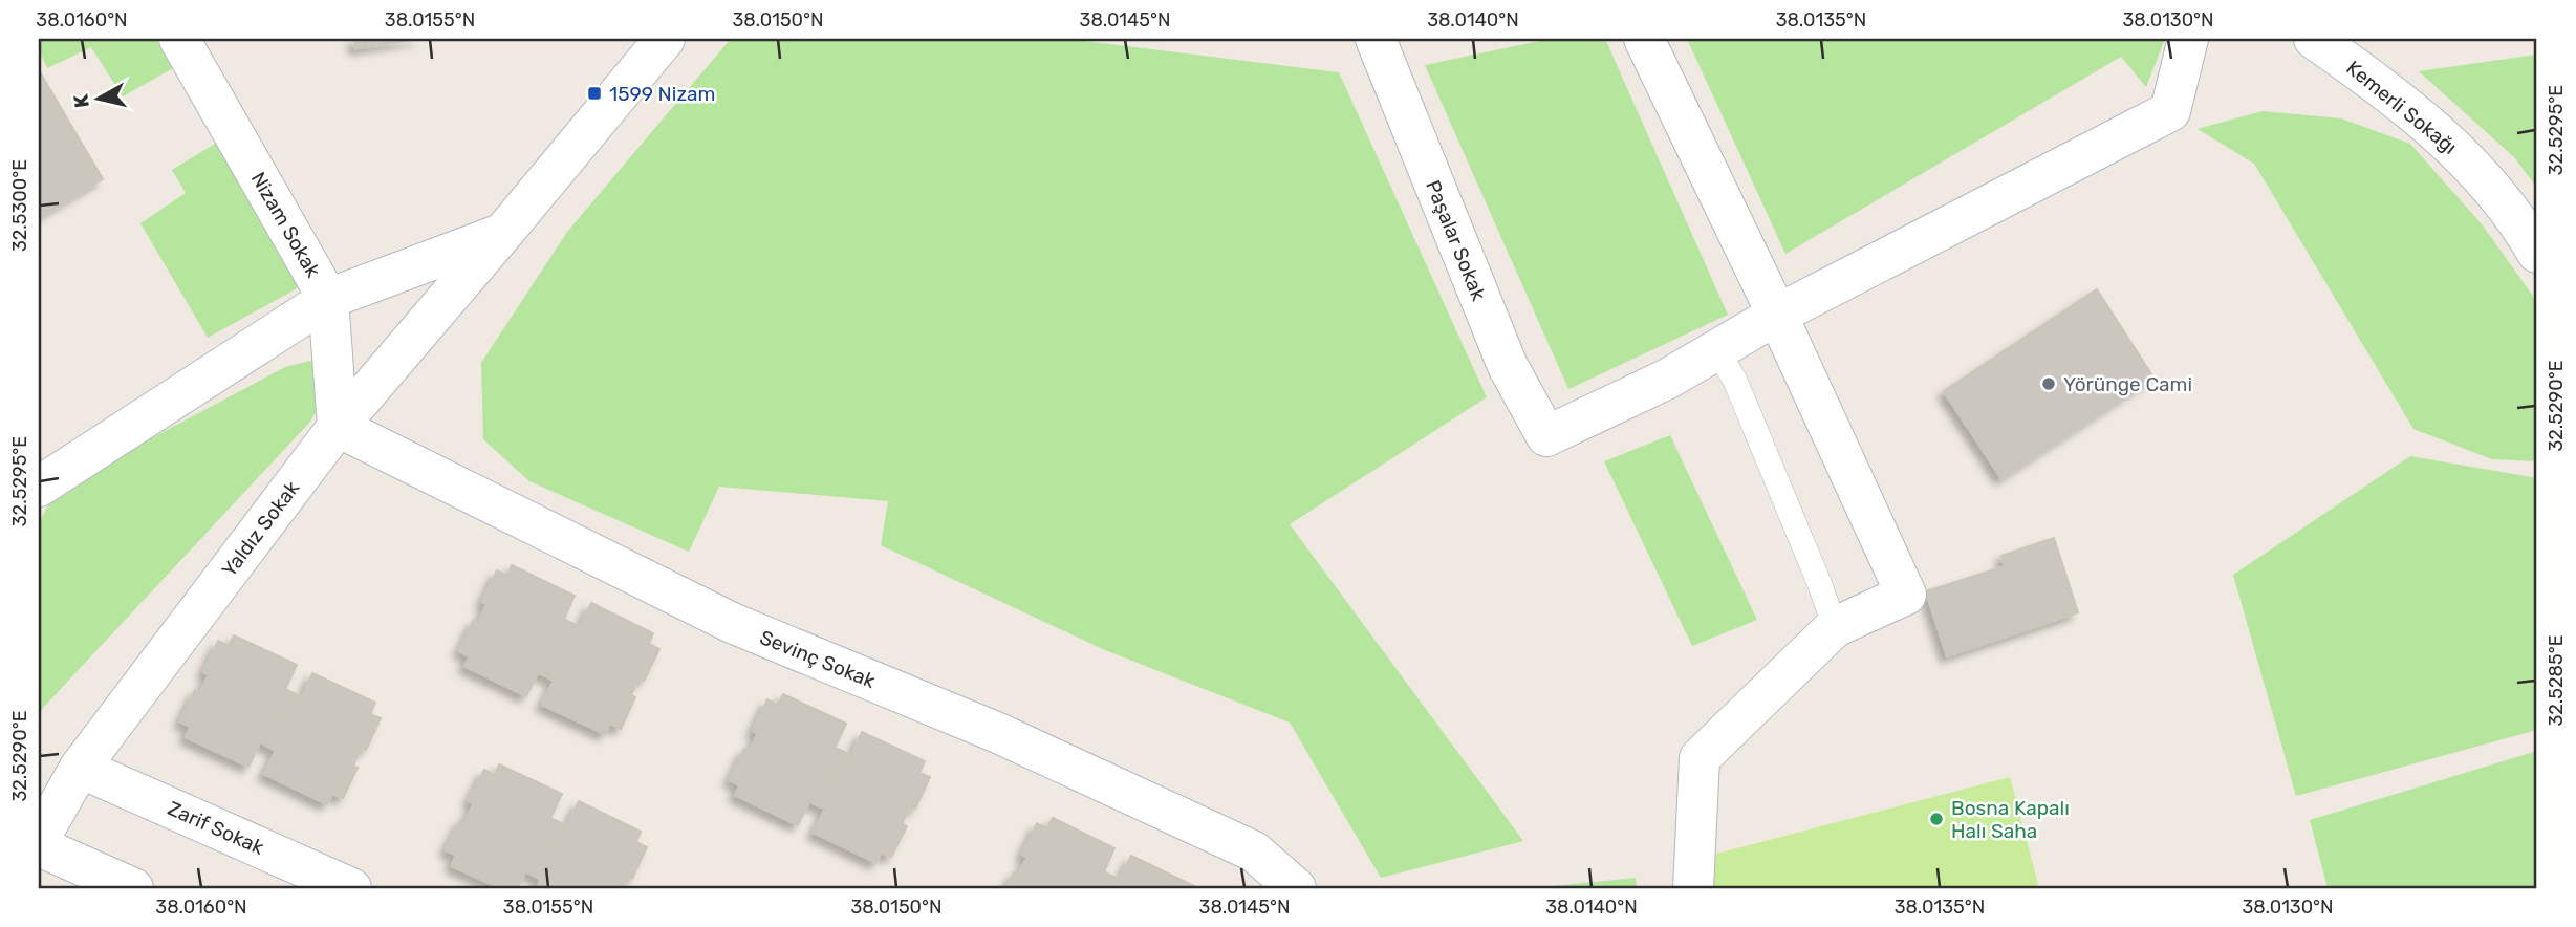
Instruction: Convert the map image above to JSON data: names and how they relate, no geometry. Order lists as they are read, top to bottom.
{
  "streets": {
    "street": [
      "Kemerli Sokağı",
      "Nizam Sokak",
      "Paşalar Sokak",
      "Yaldız Sokak",
      "Sevinç Sokak",
      "Zarif Sokak"
    ]
  },
  "crossings": [
    ["Nizam Sokak", "Yaldız Sokak"],
    ["Nizam Sokak", "Sevinç Sokak"],
    ["Yaldız Sokak", "Sevinç Sokak"],
    ["Yaldız Sokak", "Zarif Sokak"]
  ],
  "places": {
    "transit": ["1599 Nizam"],
    "other": ["Yörünge Cami", "Bosna Kapalı Halı Saha"]
  },
  "north": "left",
  "coordinates": [
    "38.0160°N",
    "38.0155°N",
    "38.0150°N",
    "38.0145°N",
    "38.0140°N",
    "38.0135°N",
    "38.0130°N",
    "32.5295°E",
    "32.5300°E",
    "32.5290°E",
    "32.5285°E"
  ]
}
